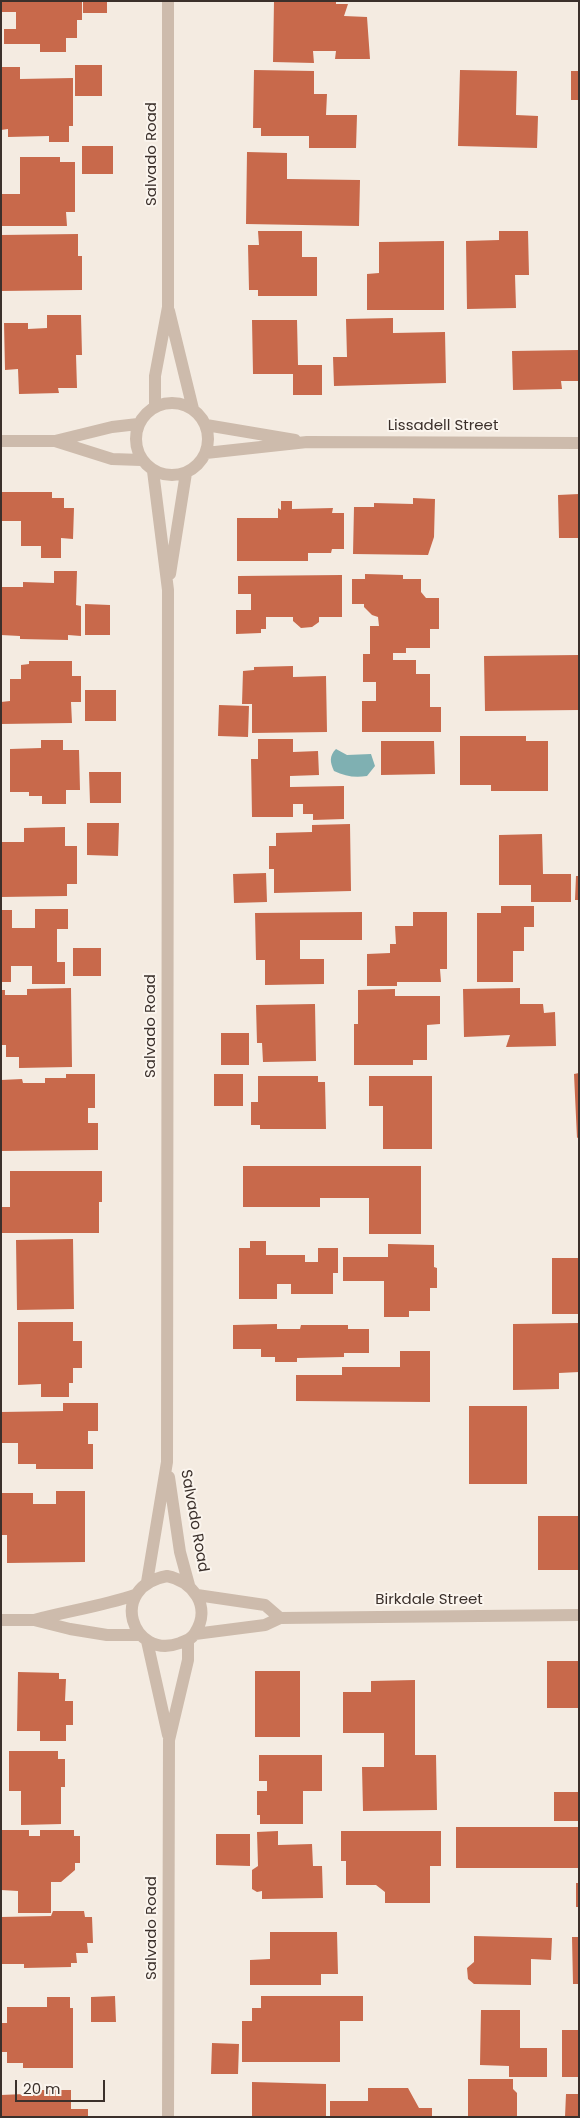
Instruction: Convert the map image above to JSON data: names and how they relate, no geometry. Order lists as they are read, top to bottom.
{
  "streets": {
    "street": ["Salvado Road", "Lissadell Street", "Birkdale Street"]
  },
  "crossings": [
    ["Salvado Road", "Lissadell Street"],
    ["Salvado Road", "Birkdale Street"]
  ],
  "scale_bar": "20 m"
}
